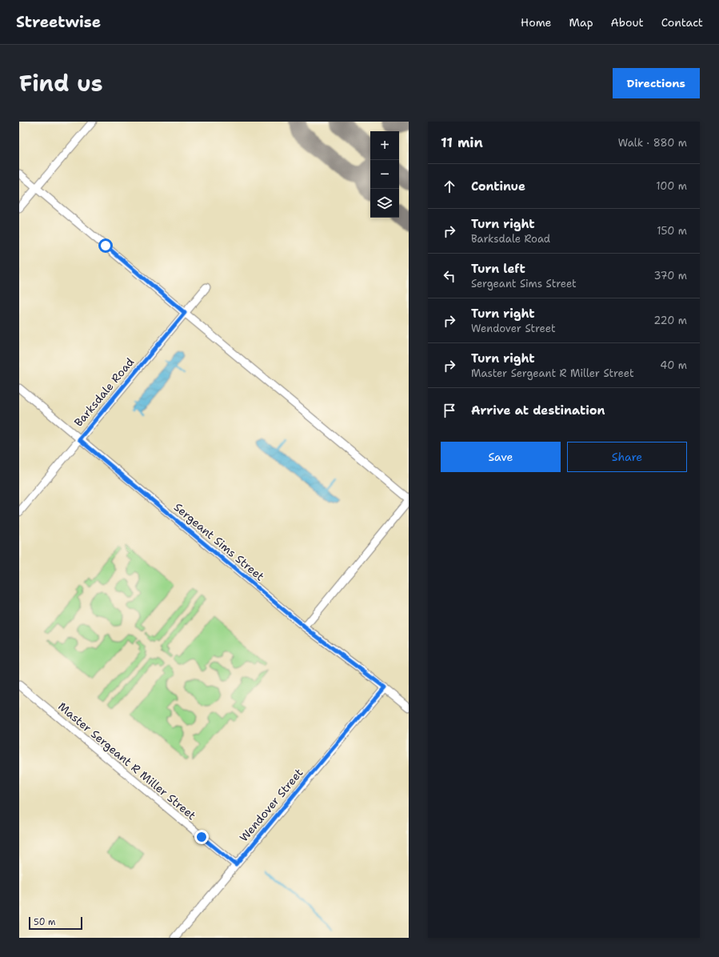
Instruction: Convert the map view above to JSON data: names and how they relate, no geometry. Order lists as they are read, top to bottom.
{
  "streets": {
    "street": [
      "Barksdale Road",
      "Sergeant Sims Street",
      "Master Sergeant R Miller Street",
      "Wendover Street"
    ]
  },
  "crossings": [
    ["Barksdale Road", "Sergeant Sims Street"],
    ["Sergeant Sims Street", "Wendover Street"],
    ["Master Sergeant R Miller Street", "Wendover Street"]
  ],
  "scale_bar": "50 m",
  "page": {
    "header": "Streetwise",
    "nav": [
      "Home",
      "Map",
      "About",
      "Contact"
    ],
    "title": "Find us",
    "buttons": [
      "Directions",
      ["Save", "Share"]
    ],
    "heading": ["11 min", "Walk · 880 m"],
    "map_buttons": ["+", "−"],
    "list": [
      ["Continue", "100 m"],
      ["Turn right", "Barksdale Road", "150 m"],
      ["Turn left", "Sergeant Sims Street", "370 m"],
      ["Turn right", "Wendover Street", "220 m"],
      ["Turn right", "Master Sergeant R Miller Street", "40 m"],
      "Arrive at destination"
    ],
    "scale": "50 m"
  }
}
